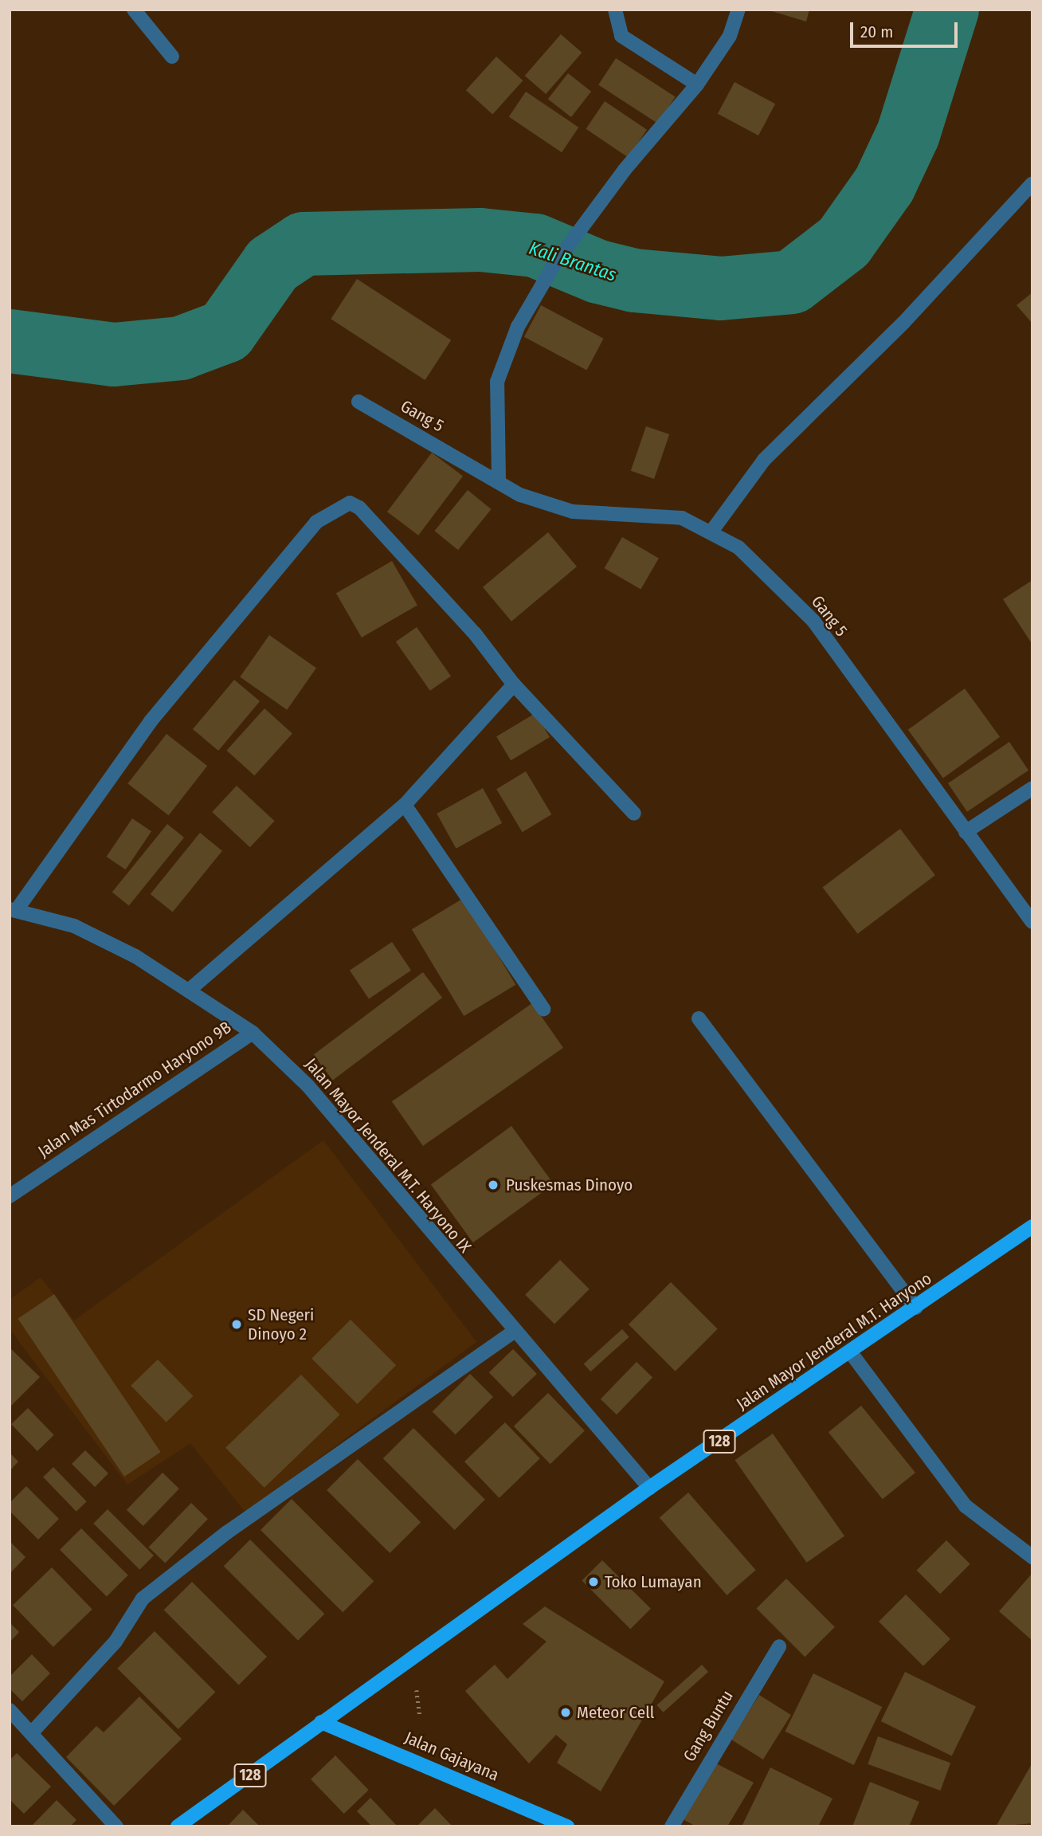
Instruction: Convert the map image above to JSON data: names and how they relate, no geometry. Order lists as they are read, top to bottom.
{
  "streets": {
    "main road": ["Jalan Mayor Jenderal M.T. Haryono", "128", "Jalan Gajayana"],
    "street": [
      "Gang 5",
      "Jalan Mas Tirtodarmo Haryono 9B",
      "Jalan Mayor Jenderal M.T. Haryono IX",
      "Gang Buntu"
    ]
  },
  "crossings": [
    ["Jalan Mas Tirtodarmo Haryono 9B", "Jalan Mayor Jenderal M.T. Haryono IX"],
    ["Jalan Mayor Jenderal M.T. Haryono IX", "Jalan Mayor Jenderal M.T. Haryono"],
    ["Jalan Mayor Jenderal M.T. Haryono", "128"],
    ["Jalan Mayor Jenderal M.T. Haryono", "Jalan Gajayana"],
    ["128", "Jalan Gajayana"]
  ],
  "water": ["Kali Brantas"],
  "places": [
    "Puskesmas Dinoyo",
    "SD Negeri Dinoyo 2",
    "Toko Lumayan",
    "Meteor Cell"
  ],
  "scale_bar": "20 m"
}
